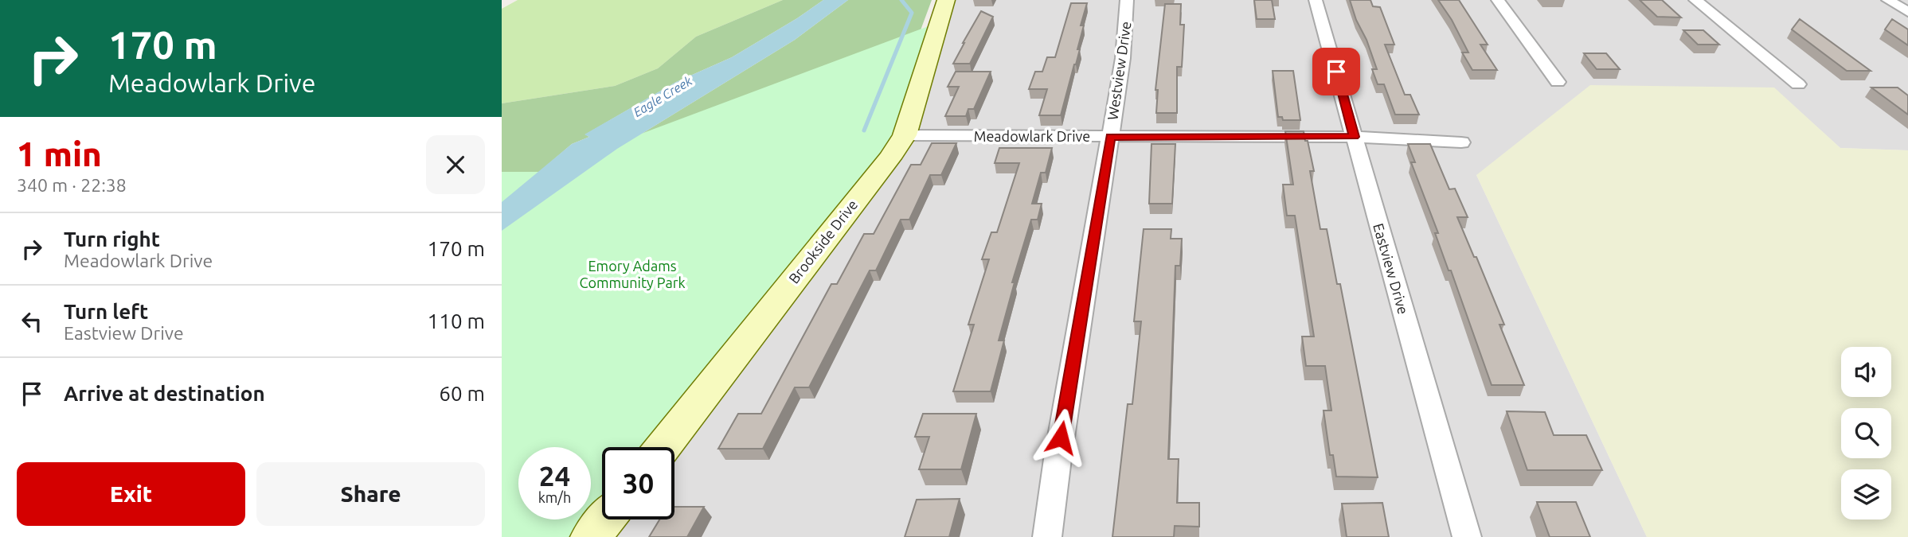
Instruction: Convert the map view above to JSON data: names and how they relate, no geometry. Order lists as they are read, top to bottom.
{
  "streets": {
    "street": [
      "Westview Drive",
      "Meadowlark Drive",
      "Brookside Drive",
      "Eastview Drive"
    ]
  },
  "crossings": [
    ["Westview Drive", "Meadowlark Drive"],
    ["Meadowlark Drive", "Brookside Drive"],
    ["Meadowlark Drive", "Eastview Drive"]
  ],
  "water": ["Eagle Creek"],
  "parks": ["Emory Adams Community Park"],
  "page": {
    "turn": ["170 m", "Meadowlark Drive"],
    "heading": ["1 min", "340 m · 22:38"],
    "list": [
      {
        "name": "Turn right",
        "note": "Meadowlark Drive",
        "value": "170 m"
      },
      {
        "name": "Turn left",
        "note": "Eastview Drive",
        "value": "110 m"
      },
      {
        "name": "Arrive at destination",
        "value": "60 m"
      }
    ],
    "speed": "24 km/h",
    "limit": "30",
    "buttons": ["Exit", "Share"]
  }
}
